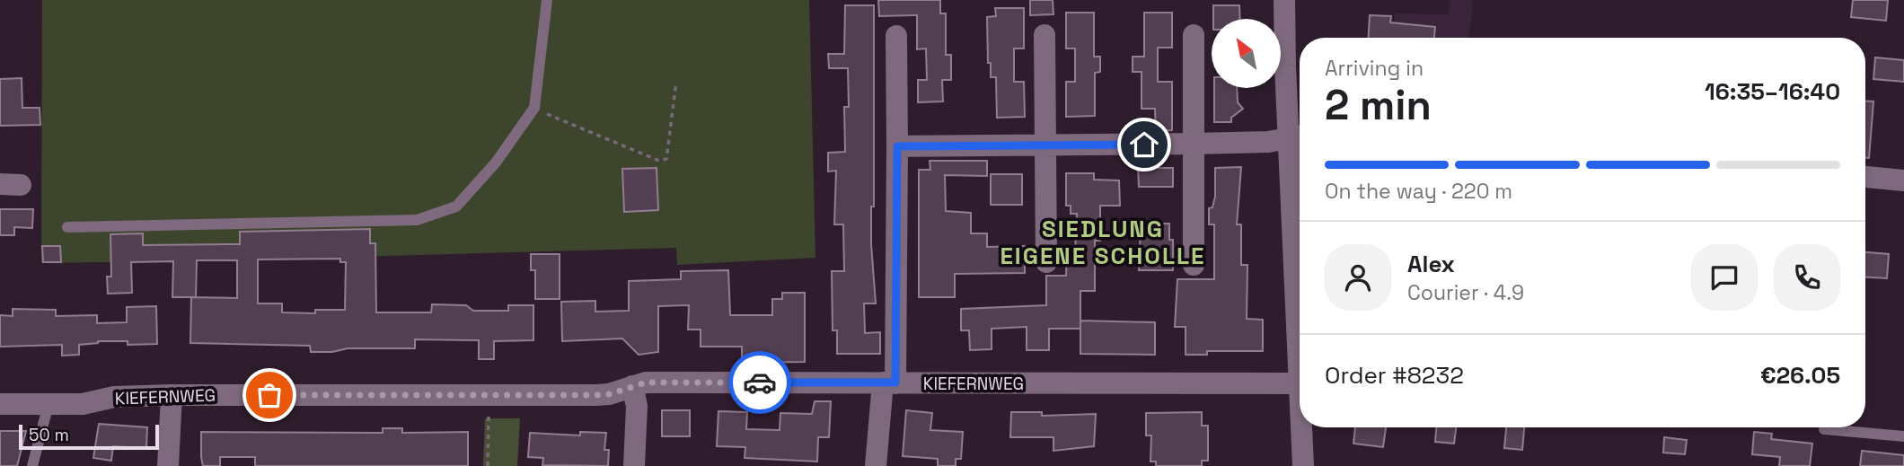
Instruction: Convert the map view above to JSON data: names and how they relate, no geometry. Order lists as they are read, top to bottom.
{
  "streets": {
    "street": ["KIEFERNWEG"]
  },
  "districts": ["SIEDLUNG EIGENE SCHOLLE"],
  "scale_bar": "50 m",
  "north": "top left",
  "page": {
    "heading": ["2 min", "Arriving in", "16:35–16:40"],
    "panel": [
      "Alex",
      "Courier · 4.9",
      "Order #8232",
      "€26.05"
    ],
    "bar": "On the way · 220 m",
    "scale": "50 m"
  }
}
